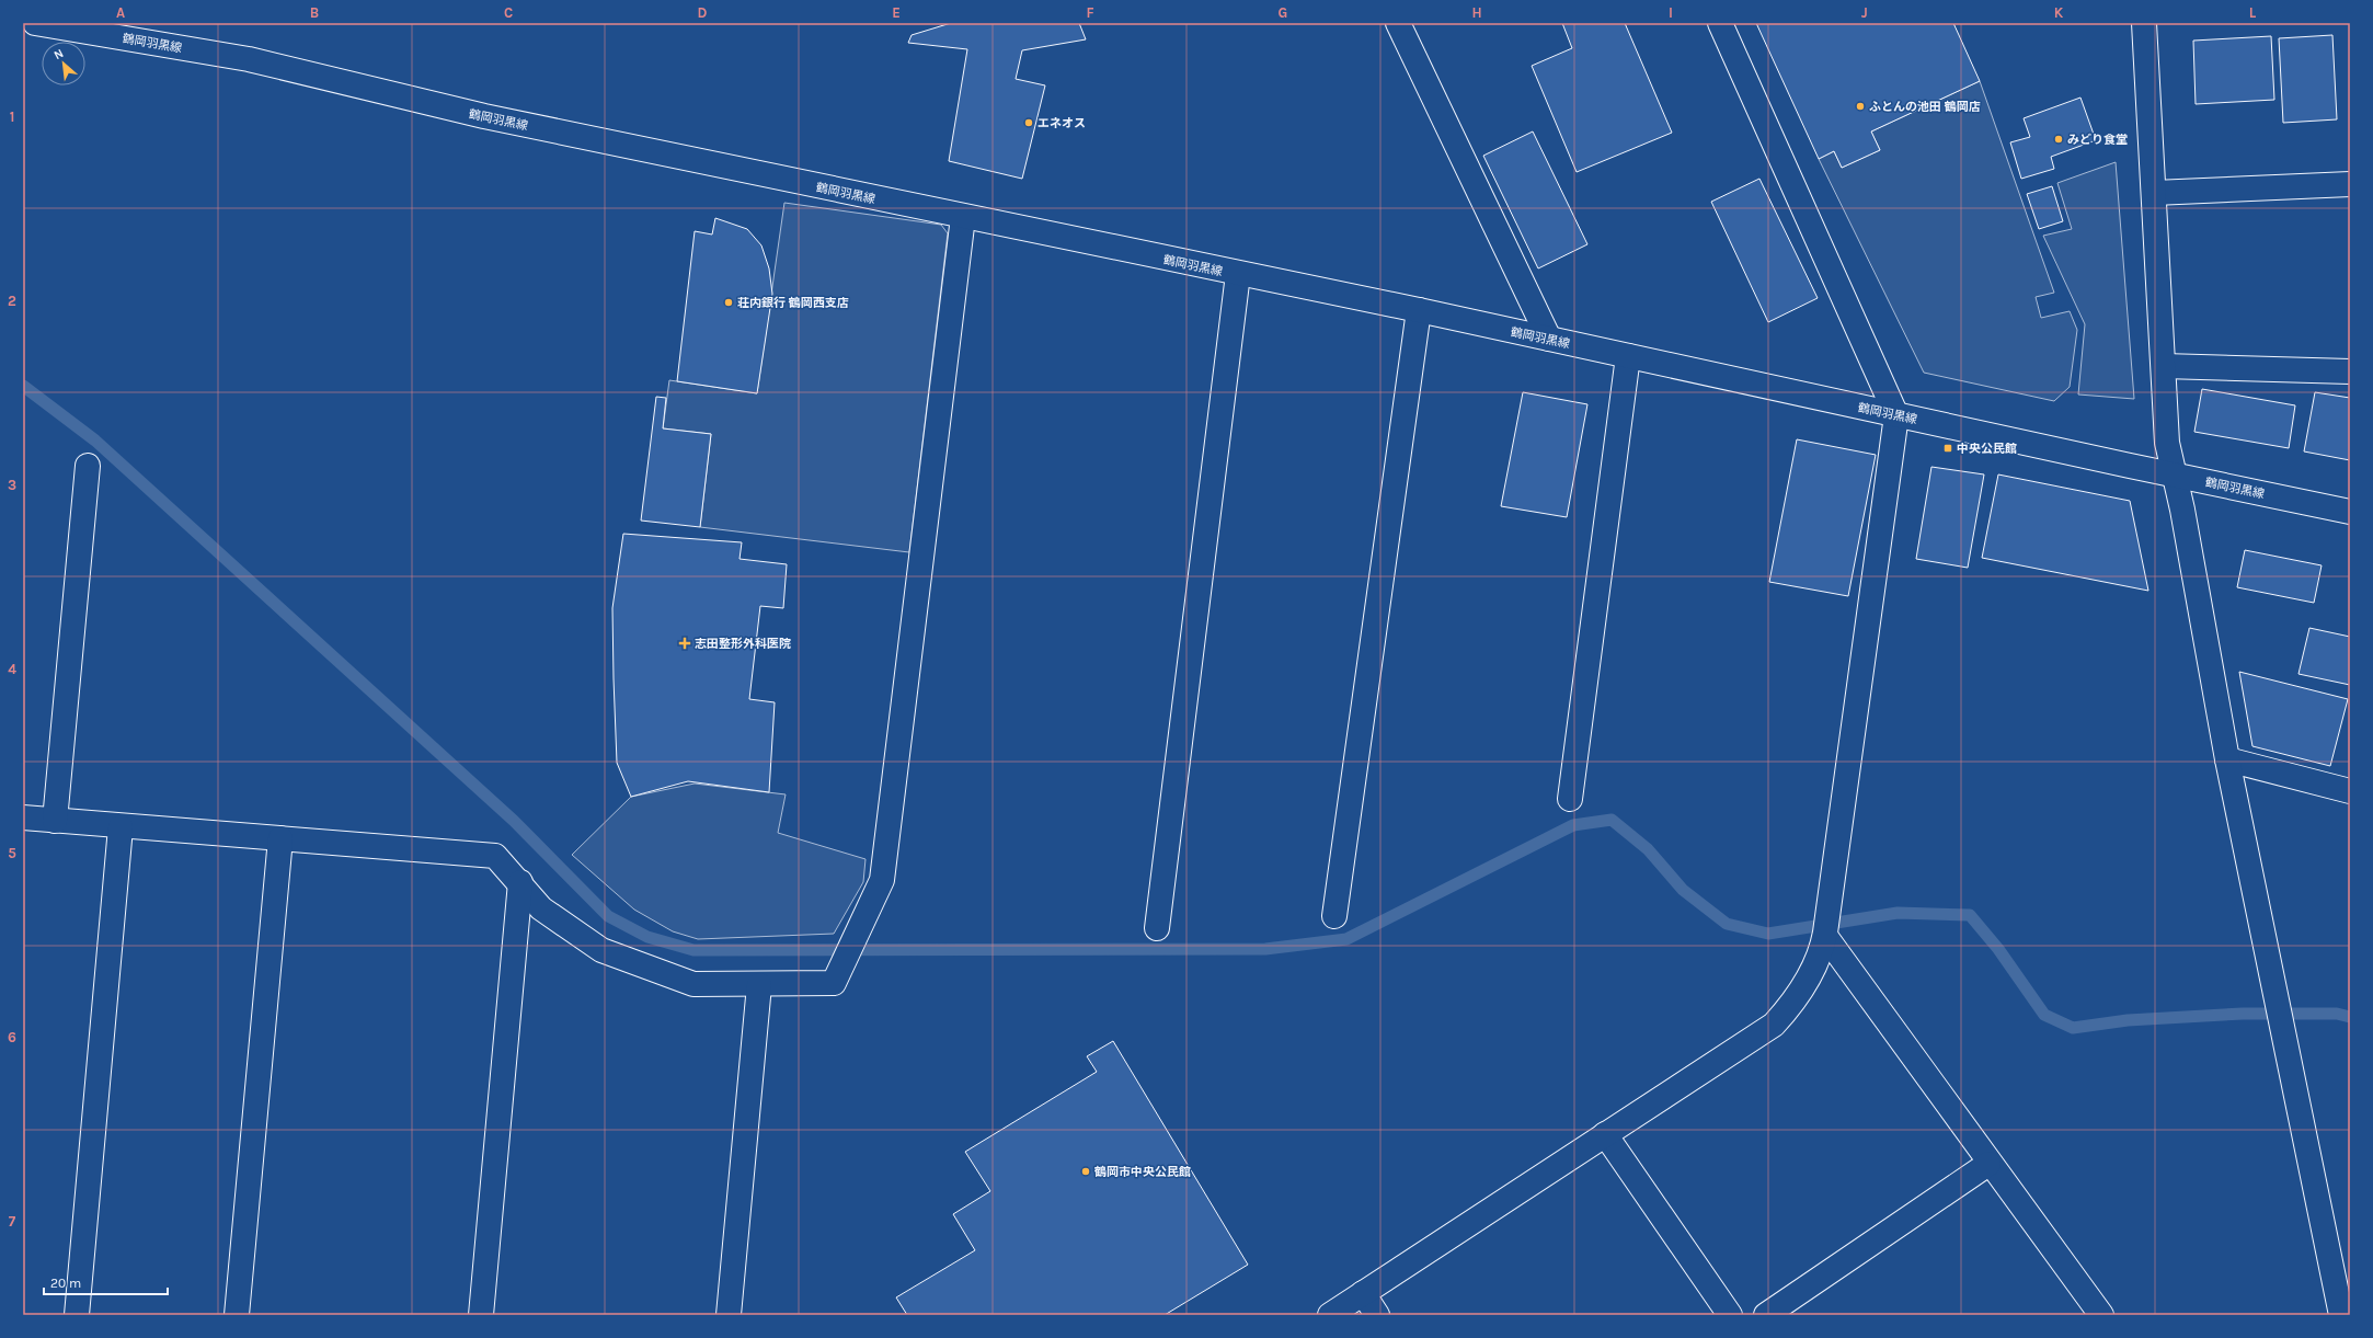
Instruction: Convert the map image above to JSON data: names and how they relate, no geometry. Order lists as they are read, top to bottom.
{
  "streets": {
    "street": ["鶴岡羽黒線"]
  },
  "places": {
    "other": [
      "ふとんの池田 鶴岡店",
      "エネオス",
      "みどり食堂",
      "荘内銀行 鶴岡西支店",
      "鶴岡市中央公民館"
    ],
    "transit": ["中央公民館"],
    "health": ["志田整形外科医院"]
  },
  "scale_bar": "20 m",
  "north": "top left",
  "grid": {
    "columns": [
      "A",
      "B",
      "C",
      "D",
      "E",
      "F",
      "G",
      "H",
      "I",
      "J",
      "K",
      "L"
    ],
    "rows": [
      "1",
      "2",
      "3",
      "4",
      "5",
      "6",
      "7"
    ]
  }
}
